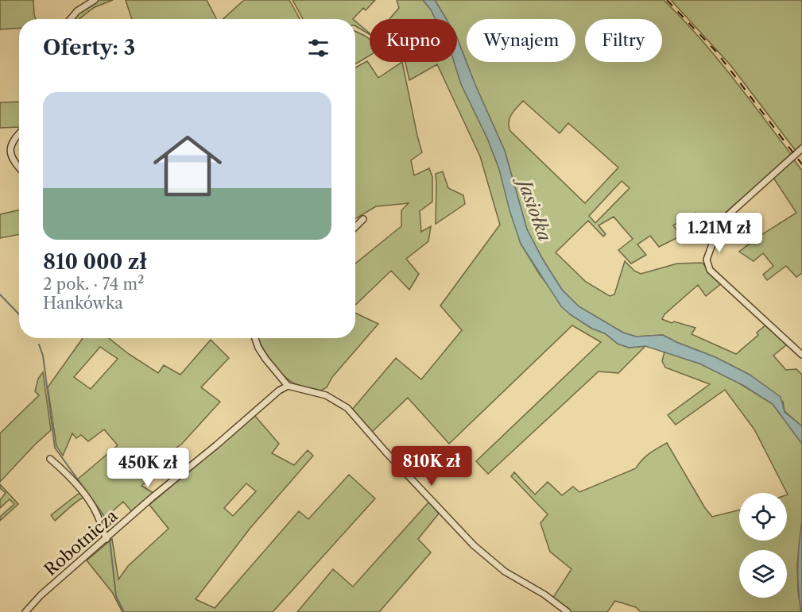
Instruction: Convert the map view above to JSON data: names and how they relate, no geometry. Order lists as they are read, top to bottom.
{
  "streets": {
    "street": ["Robotnicza"]
  },
  "water": ["Jasiołka"],
  "page": {
    "chip": ["Kupno", "Wynajem", "Filtry"],
    "heading": "Oferty: 3",
    "list": [
      {
        "name": "810 000 zł",
        "note": "2 pok. · 74 m² · Hankówka"
      }
    ],
    "price": ["1.21M zł", "810K zł", "450K zł"]
  }
}
